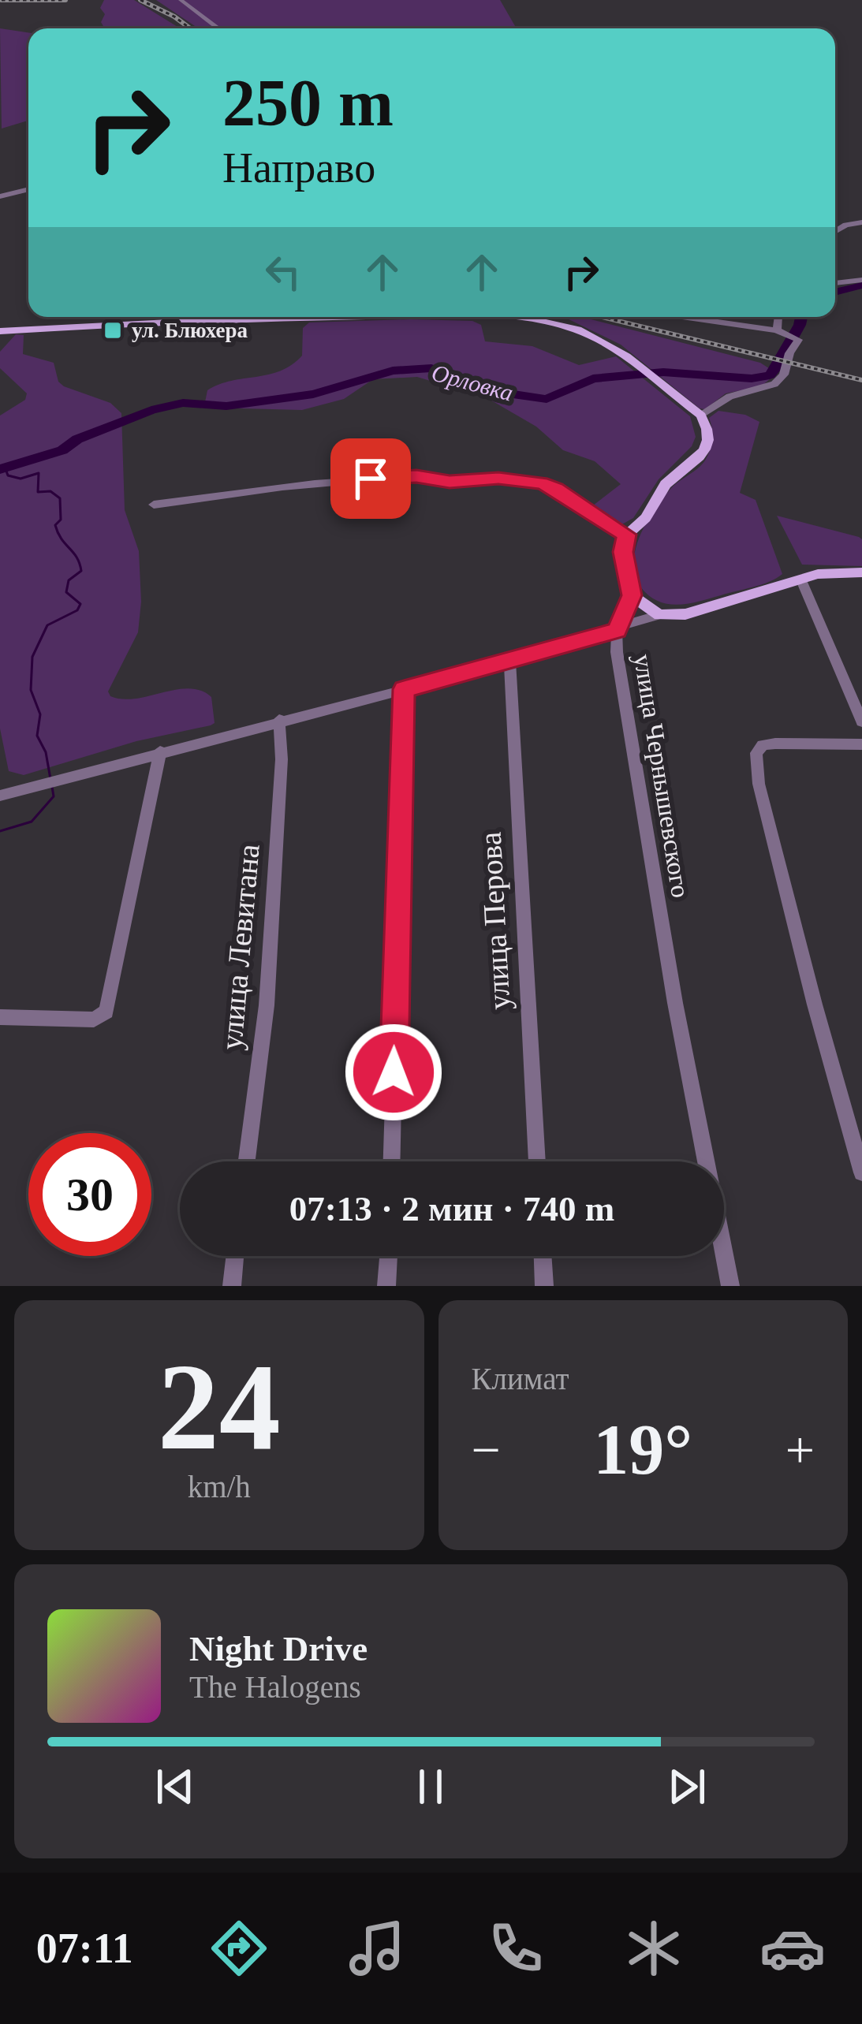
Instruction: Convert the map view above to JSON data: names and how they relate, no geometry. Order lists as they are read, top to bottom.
{
  "streets": {
    "street": ["улица Чернышевского", "улица Перова", "улица Левитана"]
  },
  "water": ["Орловка"],
  "places": {
    "transit": ["ул. Блюхера"]
  },
  "page": {
    "turn": ["250 m", "Направо"],
    "limit": "30",
    "trip": "07:13 · 2 мин · 740 m",
    "tile": [
      ["24", "km/h"],
      "Климат"
    ],
    "heat": ["−", "19°", "+"],
    "song": ["Night Drive", "The Halogens"],
    "tabs": "07:11"
  }
}
